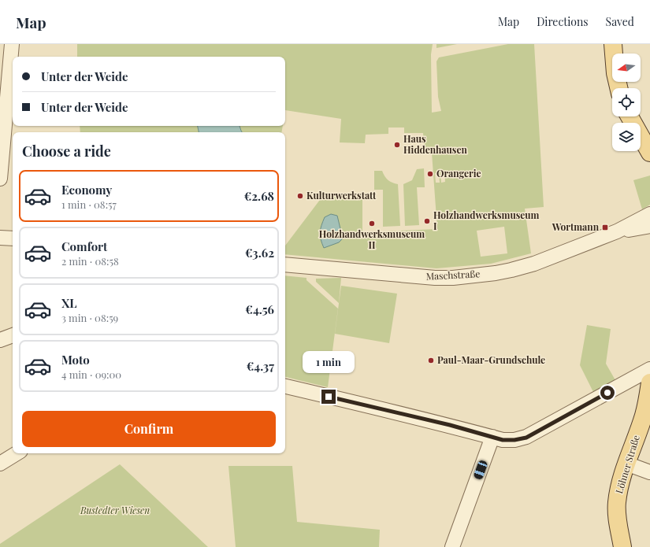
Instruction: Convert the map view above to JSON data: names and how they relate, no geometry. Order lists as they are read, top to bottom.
{
  "streets": {
    "main road": ["Löhner Straße"],
    "street": ["Maschstraße"]
  },
  "parks": ["Bustedter Wiesen"],
  "places": {
    "other": [
      "Haus Hiddenhausen",
      "Orangerie",
      "Kulturwerkstatt",
      "Holzhandwerksmuseum I",
      "Holzhandwerksmuseum II",
      "Paul-Maar-Grundschule"
    ],
    "transit": ["Wortmann"]
  },
  "north": "left",
  "page": {
    "header": "Map",
    "nav": ["Map", "Directions", "Saved"],
    "banner": ["Unter der Weide", "Unter der Weide"],
    "heading": "Choose a ride",
    "list": [
      {
        "name": "Economy",
        "note": "1 min · 08:57",
        "value": "€2.68"
      },
      {
        "name": "Comfort",
        "note": "2 min · 08:58",
        "value": "€3.62"
      },
      {
        "name": "XL",
        "note": "3 min · 08:59",
        "value": "€4.56"
      },
      {
        "name": "Moto",
        "note": "4 min · 09:00",
        "value": "€4.37"
      }
    ],
    "bubble": "1 min",
    "buttons": "Confirm"
  }
}
